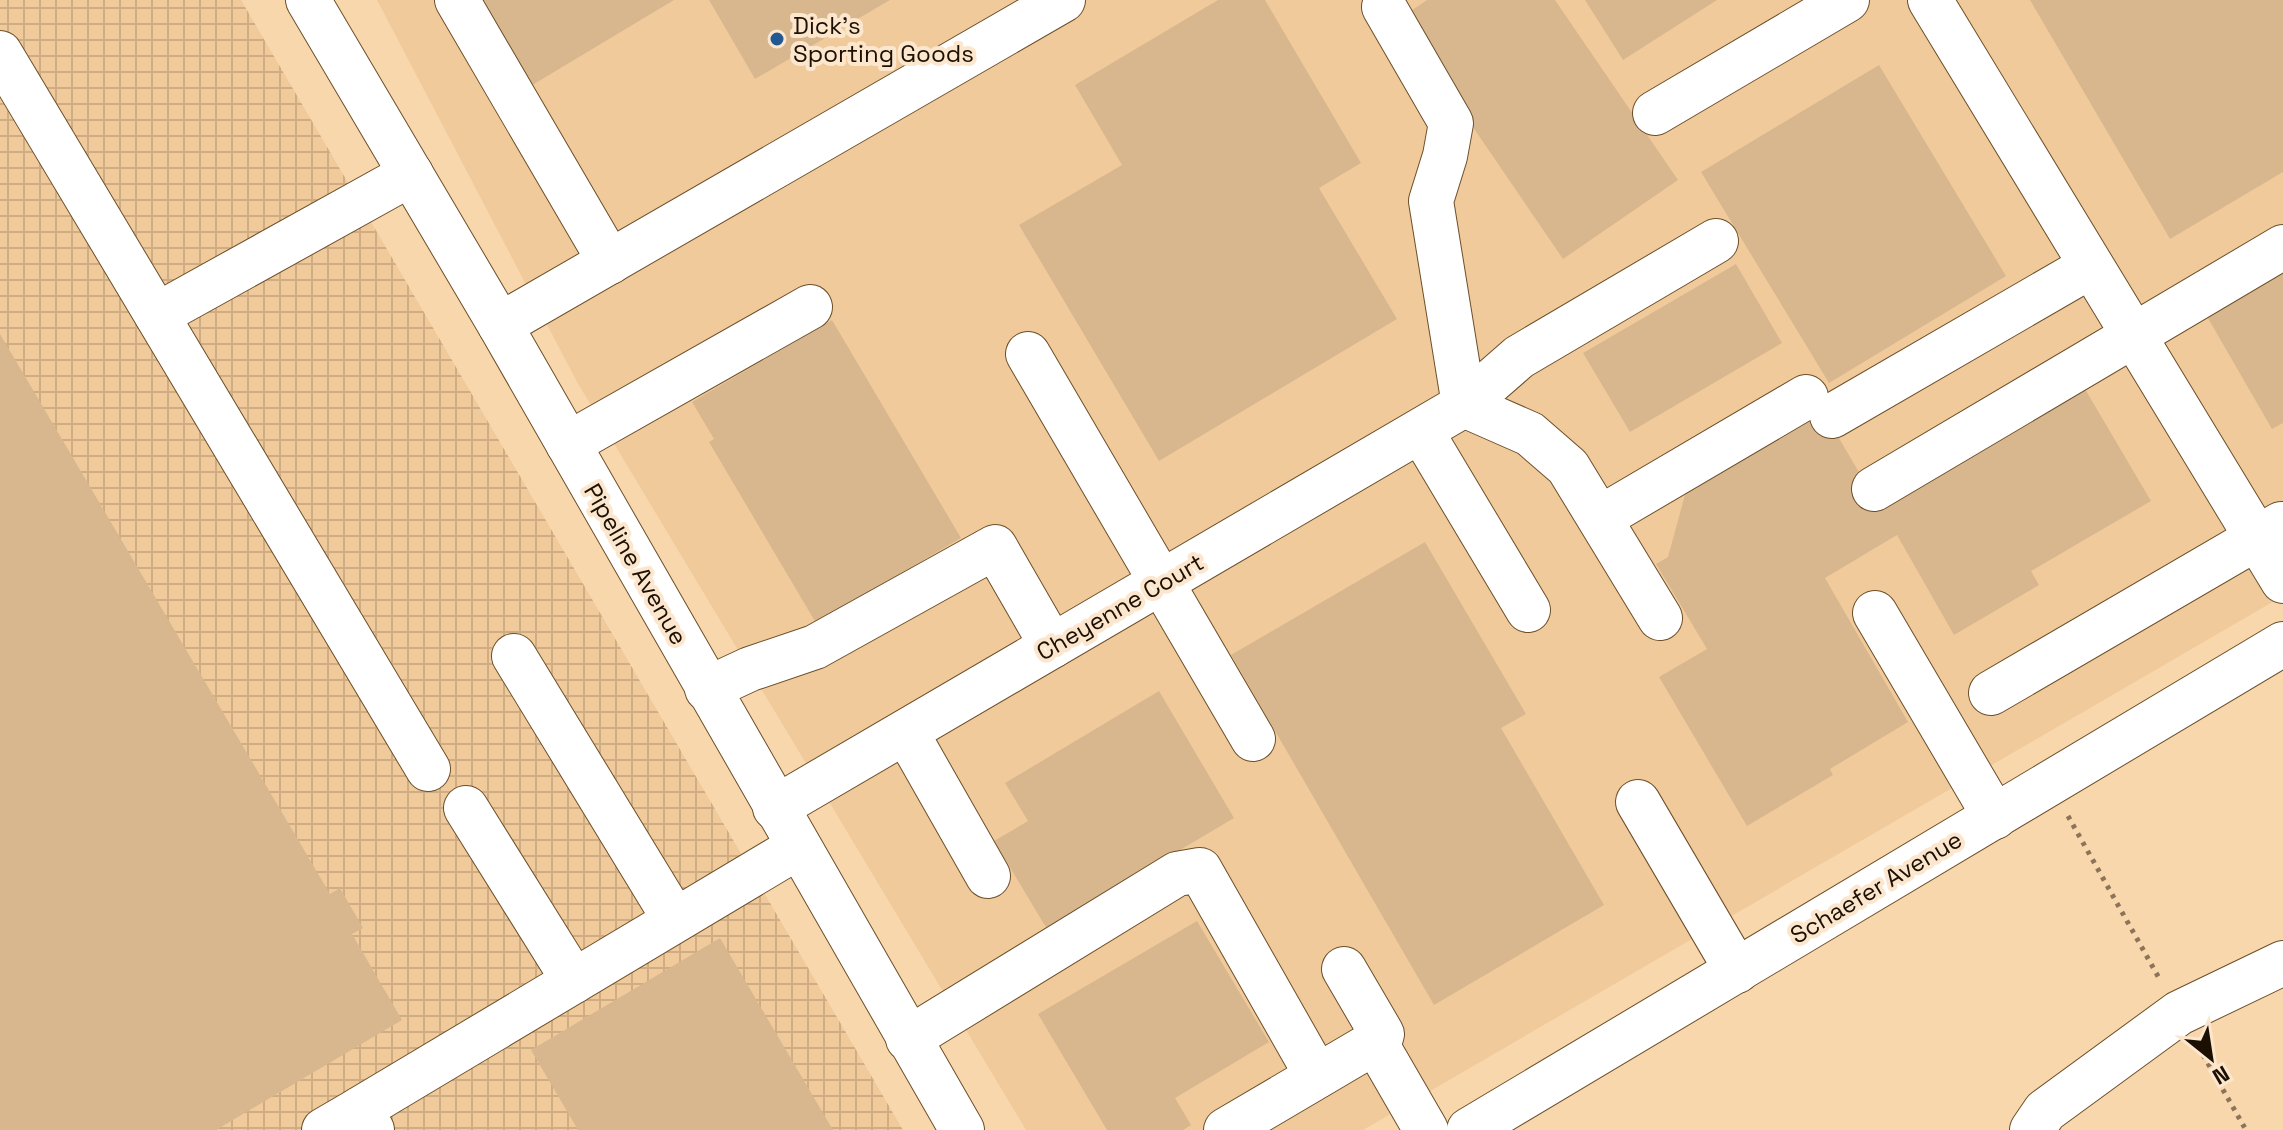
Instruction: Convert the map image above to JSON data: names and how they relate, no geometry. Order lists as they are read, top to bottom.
{
  "streets": {
    "main road": ["Pipeline Avenue", "Cheyenne Court", "Schaefer Avenue"]
  },
  "crossings": [
    ["Pipeline Avenue", "Cheyenne Court"]
  ],
  "places": ["Dick's Sporting Goods"],
  "north": "bottom right"
}
